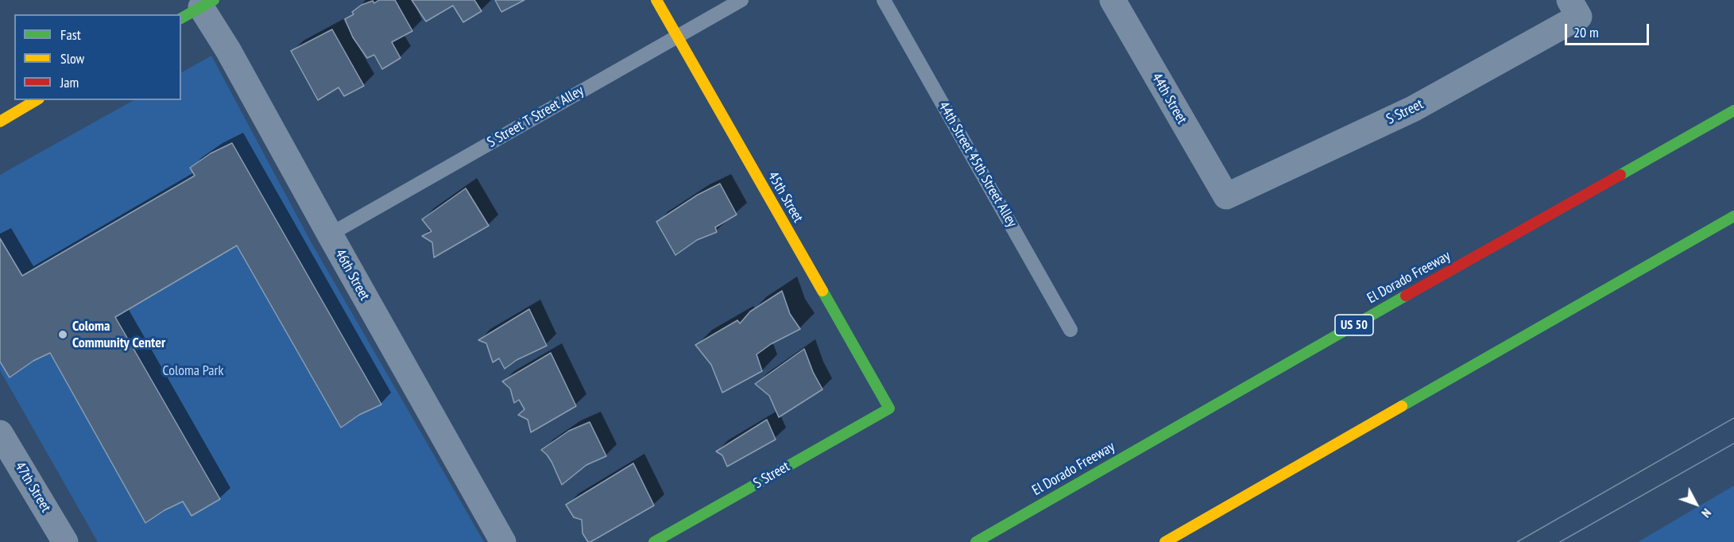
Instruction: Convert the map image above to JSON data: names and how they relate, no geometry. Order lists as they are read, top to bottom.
{
  "streets": {
    "main road": [
      "S Street",
      "45th Street",
      "El Dorado Freeway",
      "US 50"
    ],
    "street": ["44th Street", "46th Street", "47th Street"],
    "lane": ["S Street T Street Alley", "44th Street 45th Street Alley"]
  },
  "crossings": [
    ["44th Street", "S Street"],
    ["S Street", "45th Street"],
    ["S Street T Street Alley", "45th Street"],
    ["S Street T Street Alley", "46th Street"]
  ],
  "parks": ["Coloma Park"],
  "places": ["Coloma Community Center"],
  "legend": ["Fast", "Slow", "Jam"],
  "scale_bar": "20 m",
  "north": "bottom right"
}
